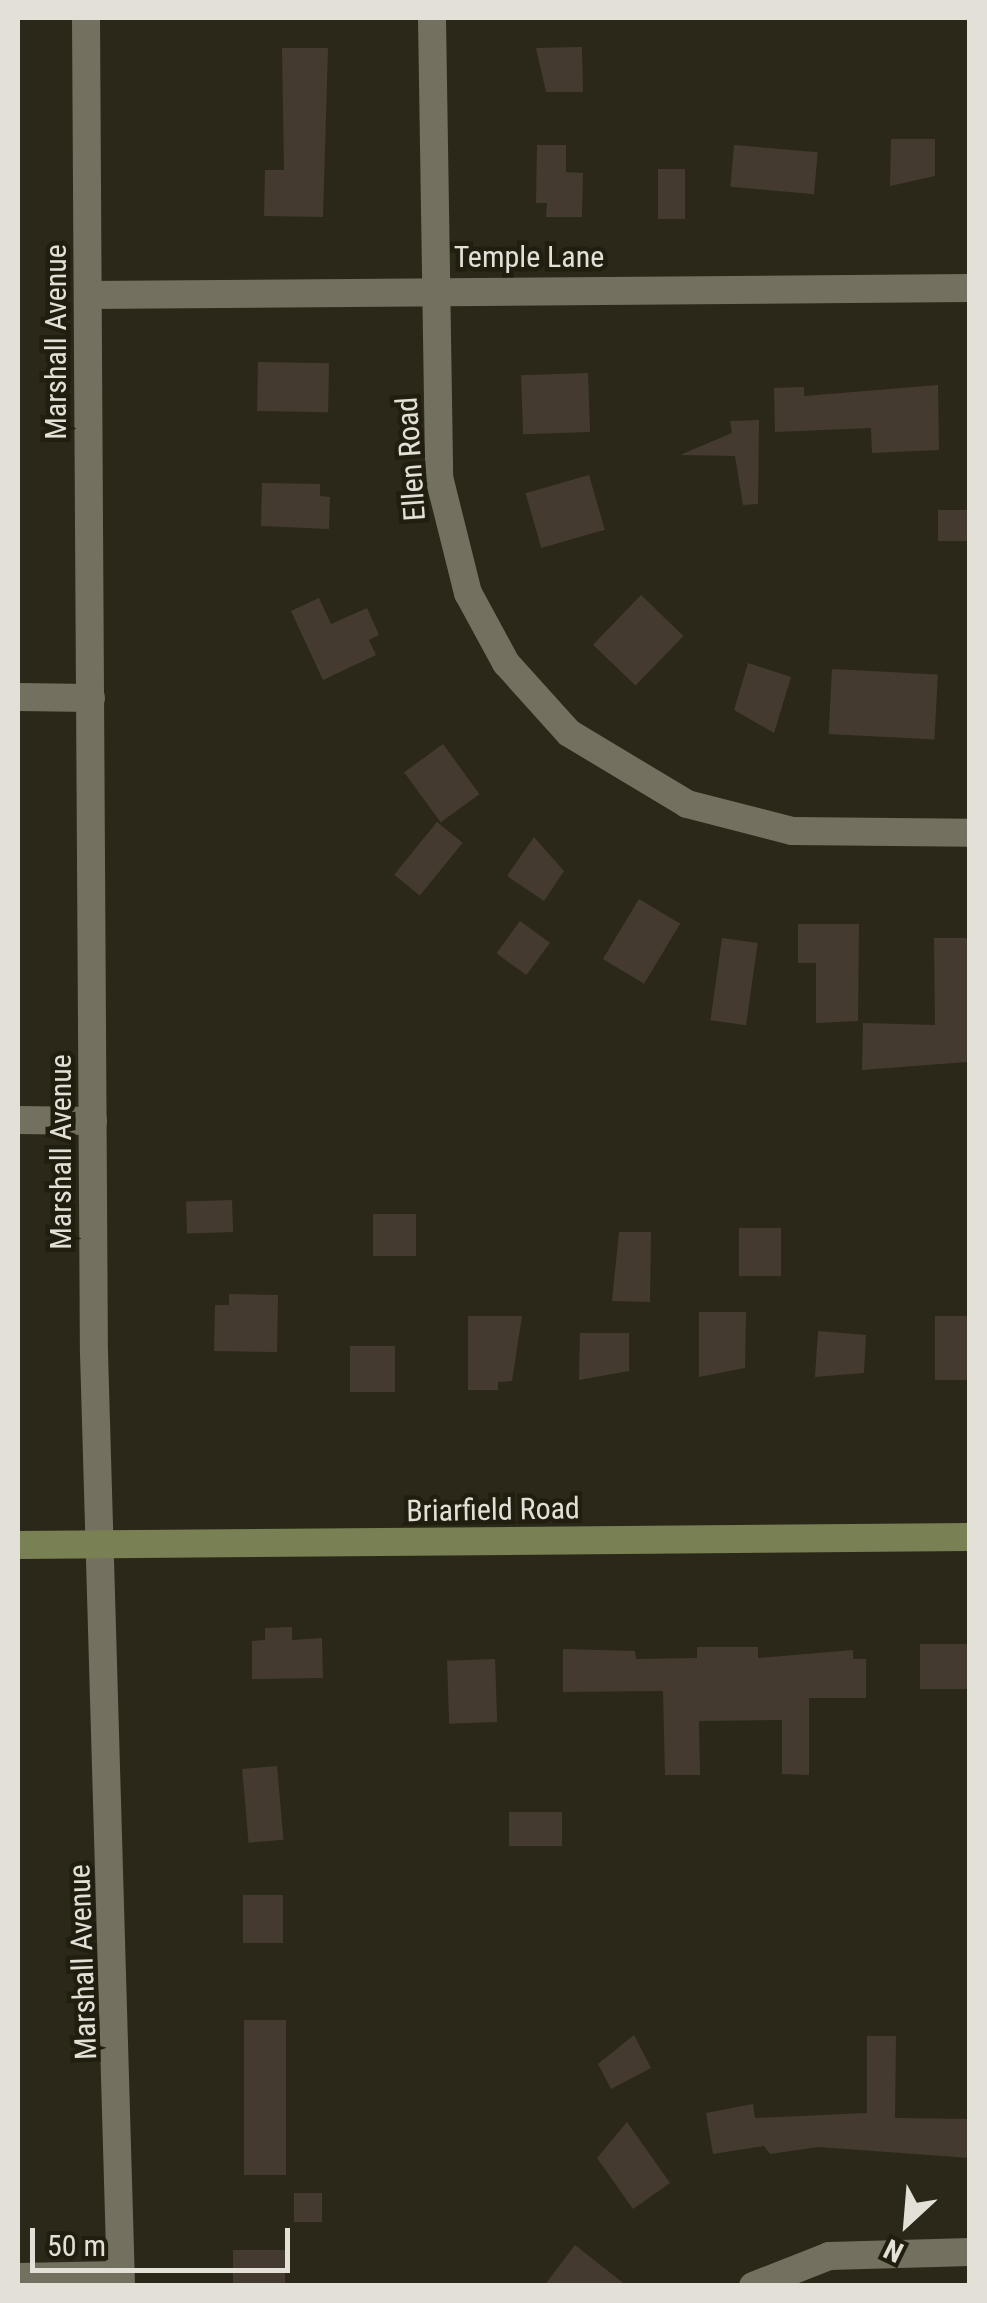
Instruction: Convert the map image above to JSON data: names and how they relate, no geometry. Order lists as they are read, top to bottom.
{
  "streets": {
    "main road": ["Briarfield Road"],
    "street": ["Temple Lane", "Marshall Avenue", "Ellen Road"]
  },
  "crossings": [
    ["Temple Lane", "Marshall Avenue"],
    ["Temple Lane", "Ellen Road"],
    ["Marshall Avenue", "Briarfield Road"]
  ],
  "scale_bar": "50 m",
  "north": "bottom left"
}
